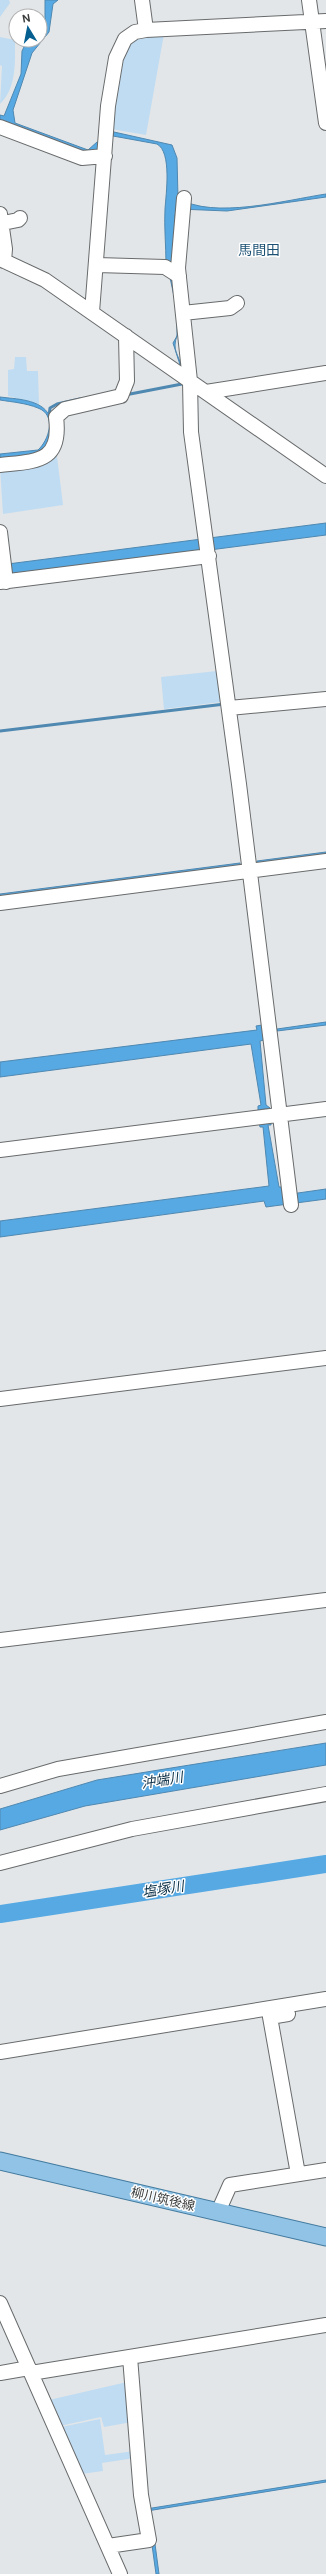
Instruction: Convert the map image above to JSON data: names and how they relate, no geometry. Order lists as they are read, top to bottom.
{
  "streets": {
    "main road": ["柳川筑後線"]
  },
  "districts": ["馬間田"],
  "water": ["沖端川", "塩塚川"],
  "north": "top"
}
